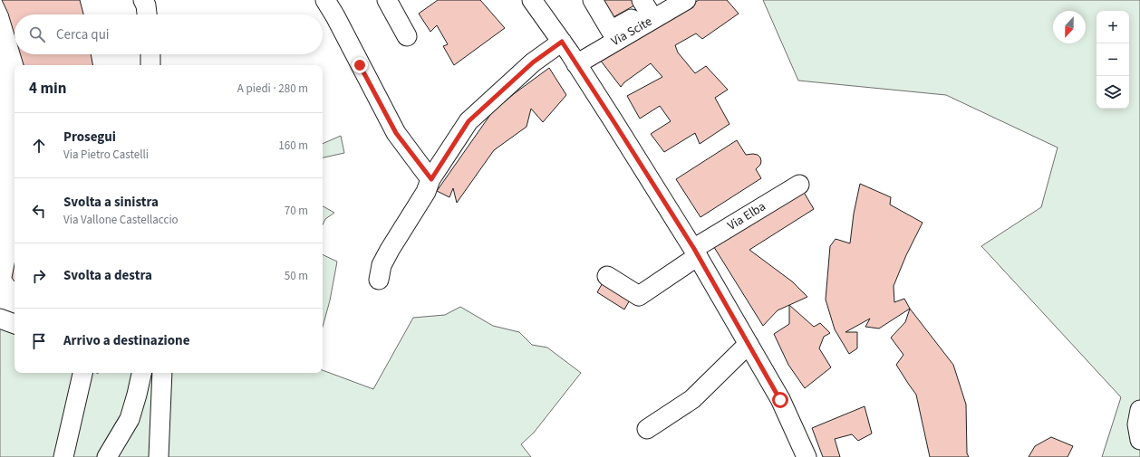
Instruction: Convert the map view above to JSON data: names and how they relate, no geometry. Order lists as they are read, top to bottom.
{
  "streets": {
    "street": ["Via Scite", "Via Elba"]
  },
  "north": "bottom",
  "page": {
    "map_buttons": ["+", "−"],
    "search": "Cerca qui",
    "heading": ["4 min", "A piedi · 280 m"],
    "list": [
      ["Prosegui", "Via Pietro Castelli", "160 m"],
      ["Svolta a sinistra", "Via Vallone Castellaccio", "70 m"],
      ["Svolta a destra", "50 m"],
      "Arrivo a destinazione"
    ]
  }
}
